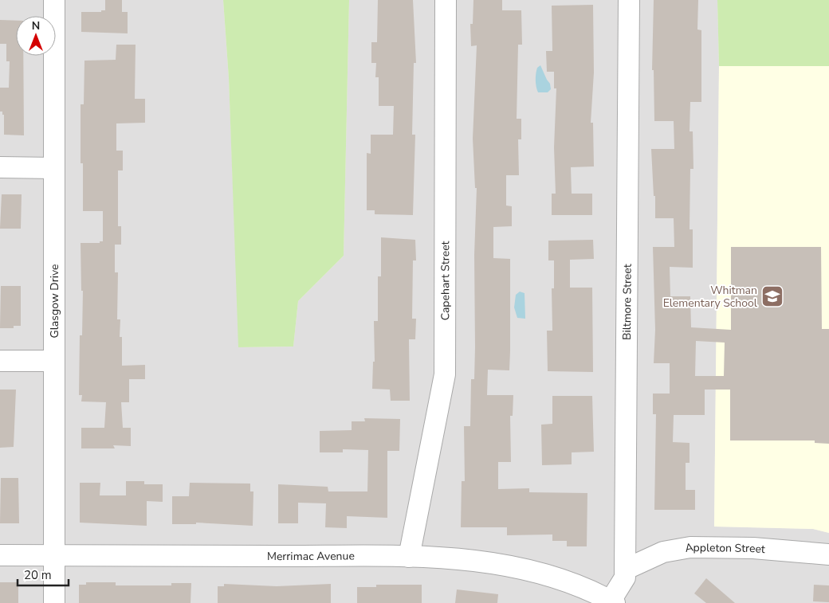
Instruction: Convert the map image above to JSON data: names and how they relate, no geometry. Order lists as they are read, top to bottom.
{
  "streets": {
    "street": [
      "Capehart Street",
      "Glasgow Drive",
      "Biltmore Street",
      "Appleton Street",
      "Merrimac Avenue"
    ]
  },
  "crossings": [
    ["Capehart Street", "Merrimac Avenue"],
    ["Glasgow Drive", "Merrimac Avenue"],
    ["Biltmore Street", "Appleton Street"],
    ["Biltmore Street", "Merrimac Avenue"]
  ],
  "places": {
    "school or university": ["Whitman Elementary School"]
  },
  "scale_bar": "20 m",
  "north": "top"
}
